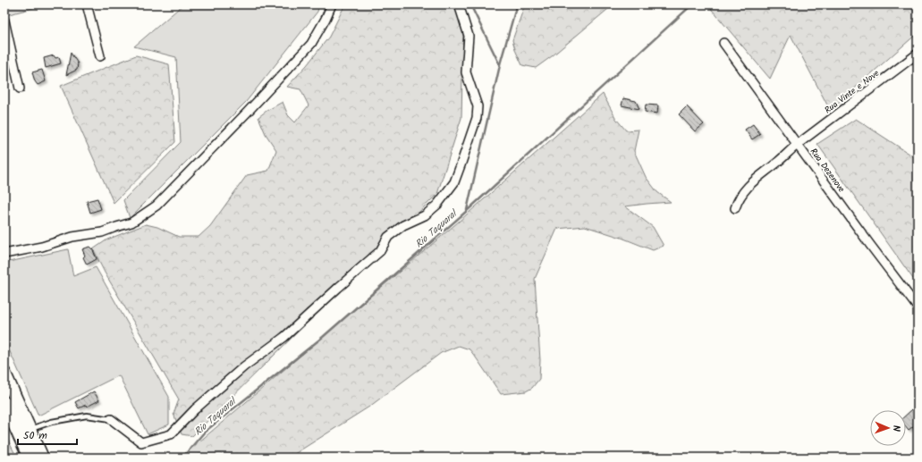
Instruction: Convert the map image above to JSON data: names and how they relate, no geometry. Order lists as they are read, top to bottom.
{
  "streets": {
    "street": ["Rua Vinte e Nove", "Rua Dezenove"]
  },
  "crossings": [
    ["Rua Vinte e Nove", "Rua Dezenove"]
  ],
  "water": ["Rio Taquaral"],
  "scale_bar": "50 m",
  "north": "right"
}
